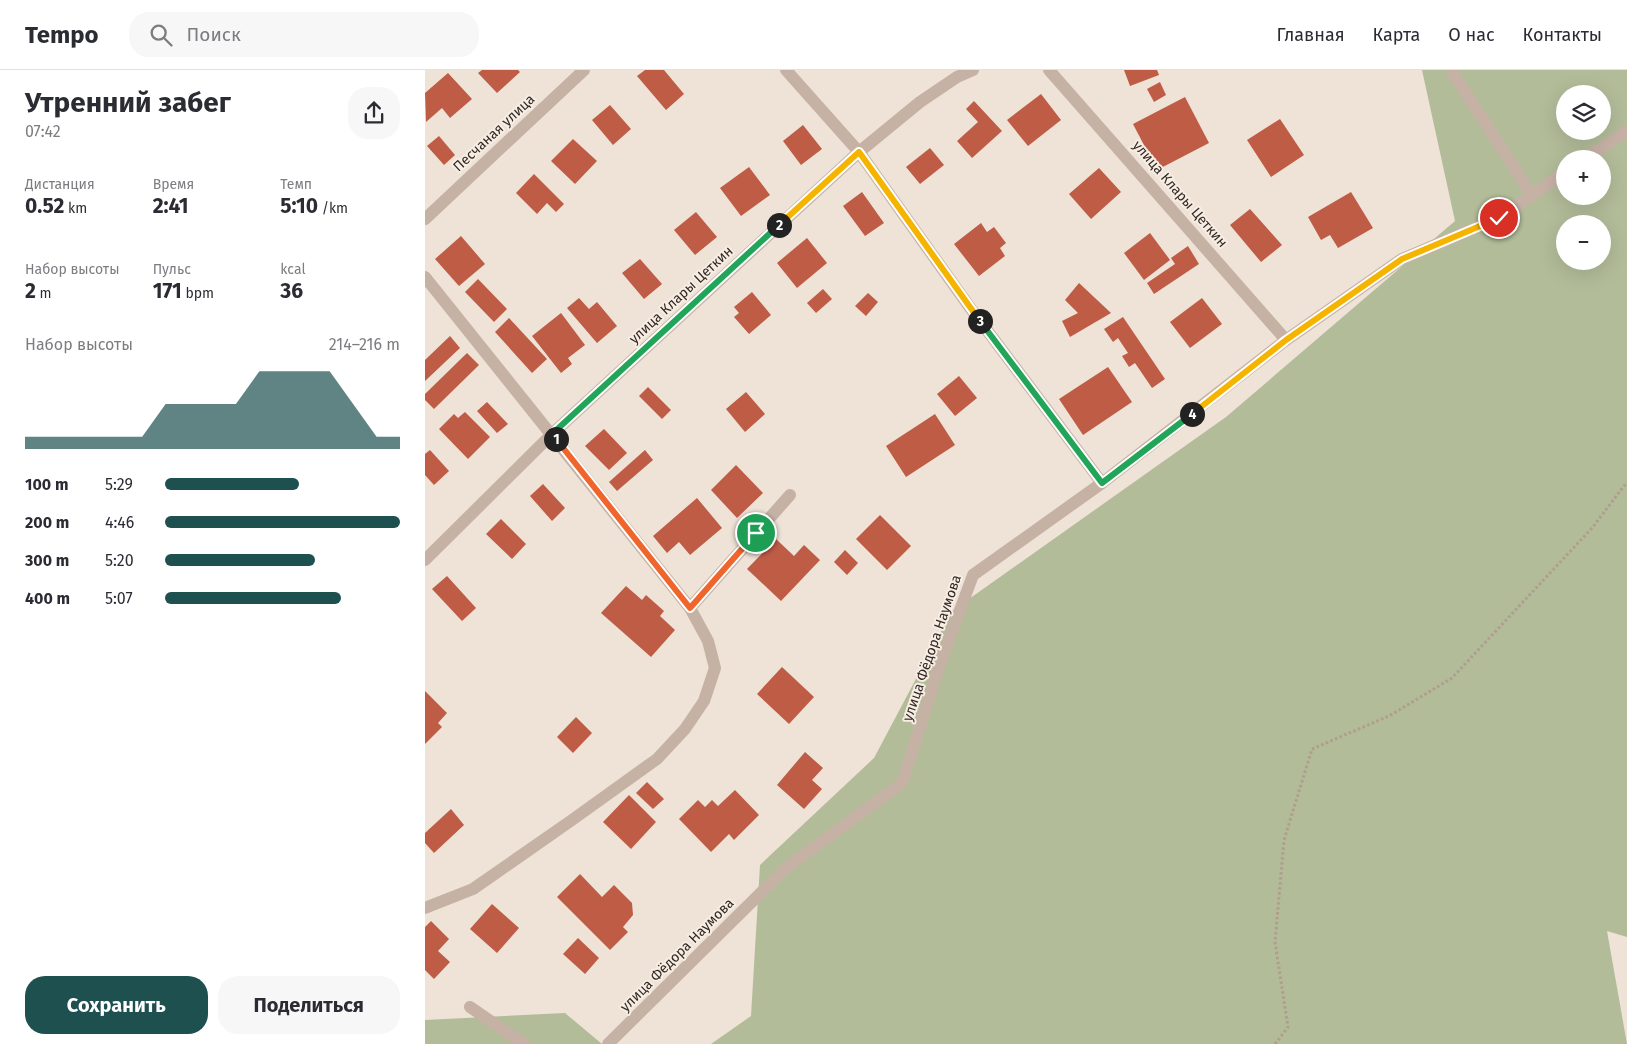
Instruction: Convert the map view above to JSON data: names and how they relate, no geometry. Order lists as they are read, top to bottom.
{
  "streets": {
    "street": ["Песчаная улица", "улица Клары Цеткин", "улица Фёдора Наумова"]
  },
  "crossings": [
    ["улица Клары Цеткин", "улица Фёдора Наумова"]
  ],
  "page": {
    "header": "Tempo",
    "search": "Поиск",
    "nav": [
      "Главная",
      "Карта",
      "О нас",
      "Контакты"
    ],
    "heading": ["Утренний забег", "07:42"],
    "map_buttons": ["+", "−"],
    "stats": [
      ["Дистанция", "0.52 km"],
      ["Время", "2:41"],
      ["Темп", "5:10 /km"],
      ["Набор высоты", "2 m"],
      ["Пульс", "171 bpm"],
      ["kcal", "36"]
    ],
    "pins": [
      "2",
      "3",
      "4",
      "1"
    ],
    "chart": ["Набор высоты", "214–216 m"],
    "list": [
      {
        "name": "100 m",
        "note": "5:29"
      },
      {
        "name": "200 m",
        "note": "4:46"
      },
      {
        "name": "300 m",
        "note": "5:20"
      },
      {
        "name": "400 m",
        "note": "5:07"
      }
    ],
    "buttons": ["Сохранить", "Поделиться"]
  }
}
